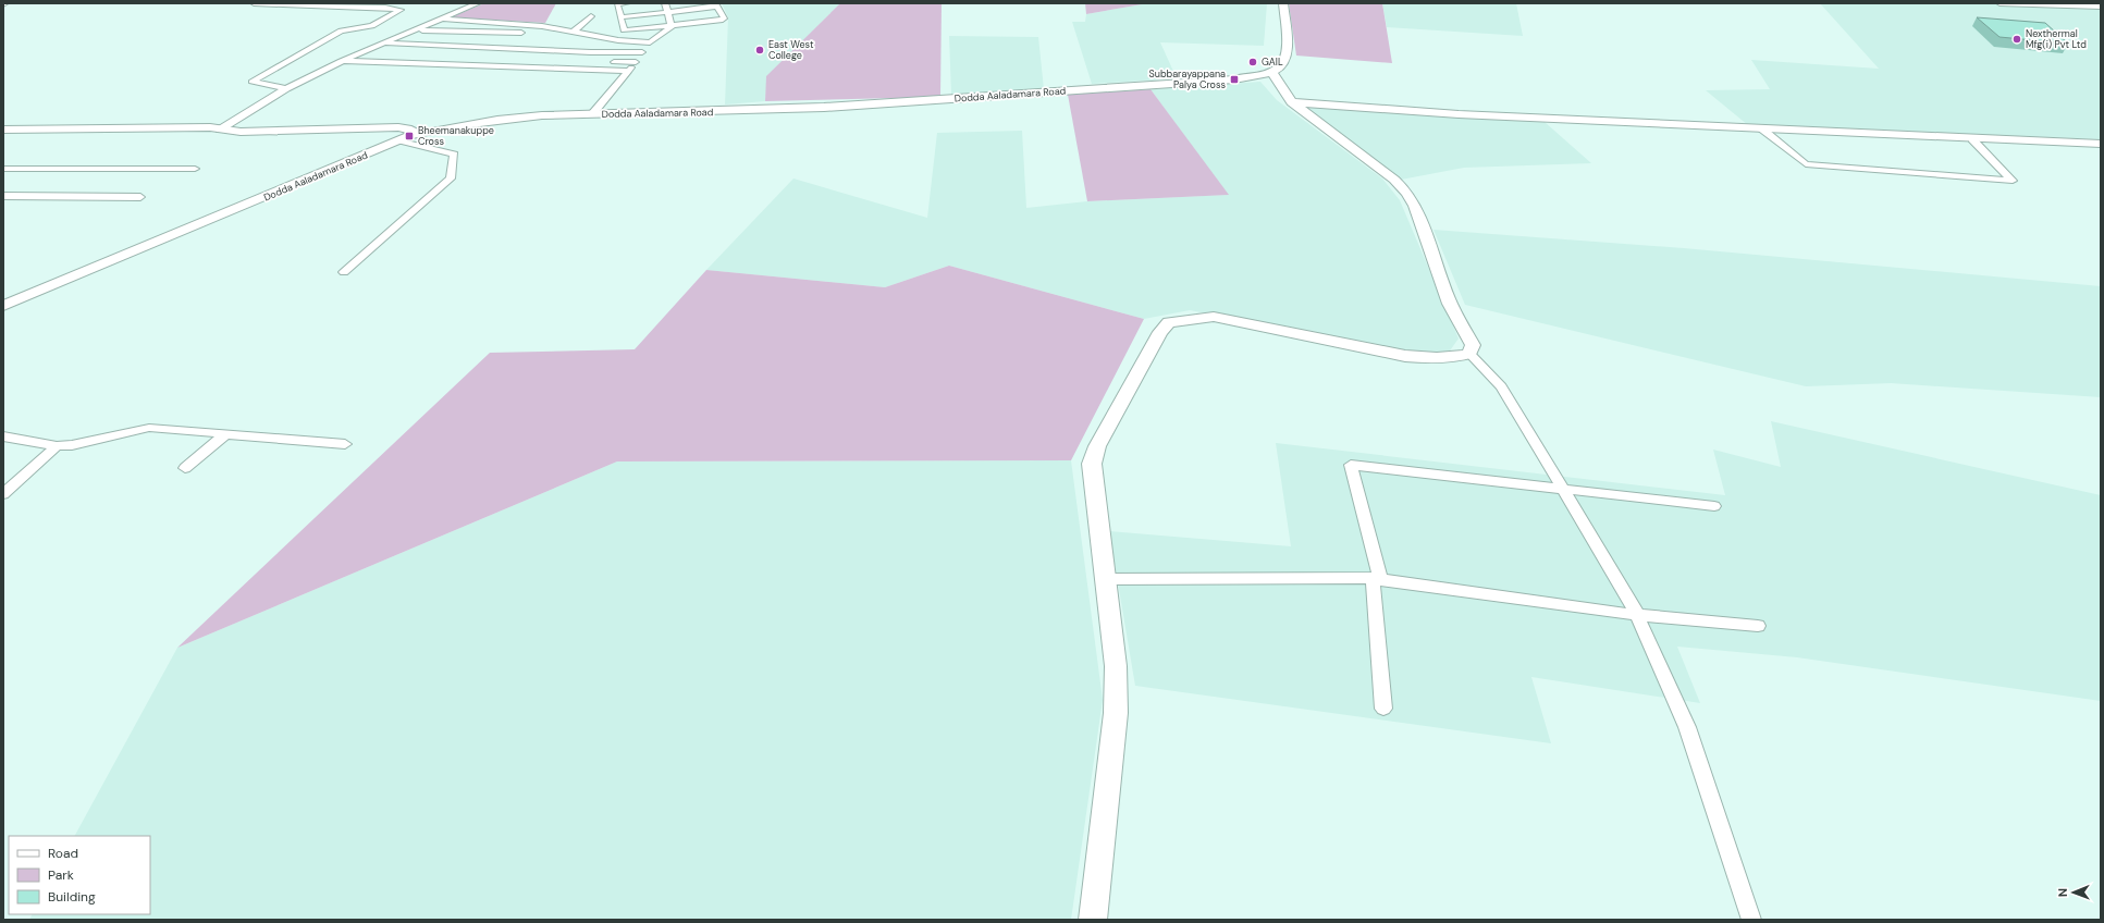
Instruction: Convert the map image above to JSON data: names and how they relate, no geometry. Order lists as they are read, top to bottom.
{
  "streets": {
    "street": ["Dodda Aaladamara Road"]
  },
  "places": {
    "other": ["Nexthermal Mfg(i) Pvt Ltd", "East West College", "GAIL"],
    "transit": ["Subbarayappana Palya Cross", "Bheemanakuppe Cross"]
  },
  "legend": ["Road", "Park", "Building"],
  "north": "left"
}
